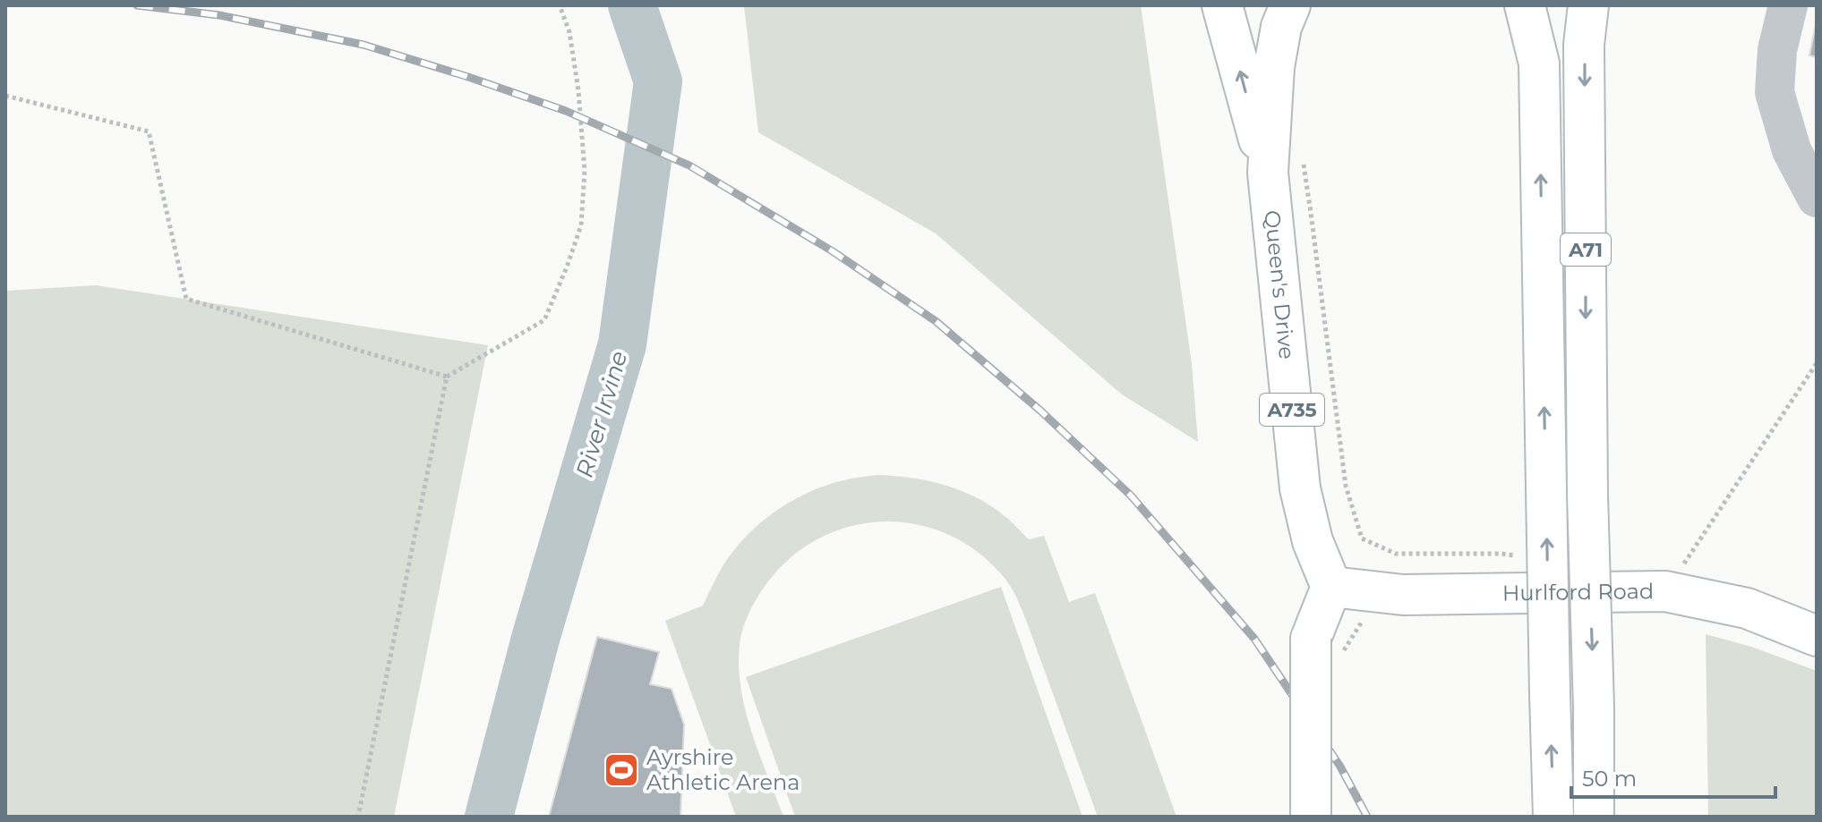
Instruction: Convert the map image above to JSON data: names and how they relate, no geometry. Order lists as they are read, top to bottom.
{
  "streets": {
    "main road": [
      "A71",
      "Queen's Drive",
      "A735",
      "Hurlford Road"
    ]
  },
  "crossings": [
    ["Queen's Drive", "Hurlford Road"]
  ],
  "water": ["River Irvine"],
  "places": {
    "sports": ["Ayrshire Athletic Arena"]
  },
  "scale_bar": "50 m"
}
